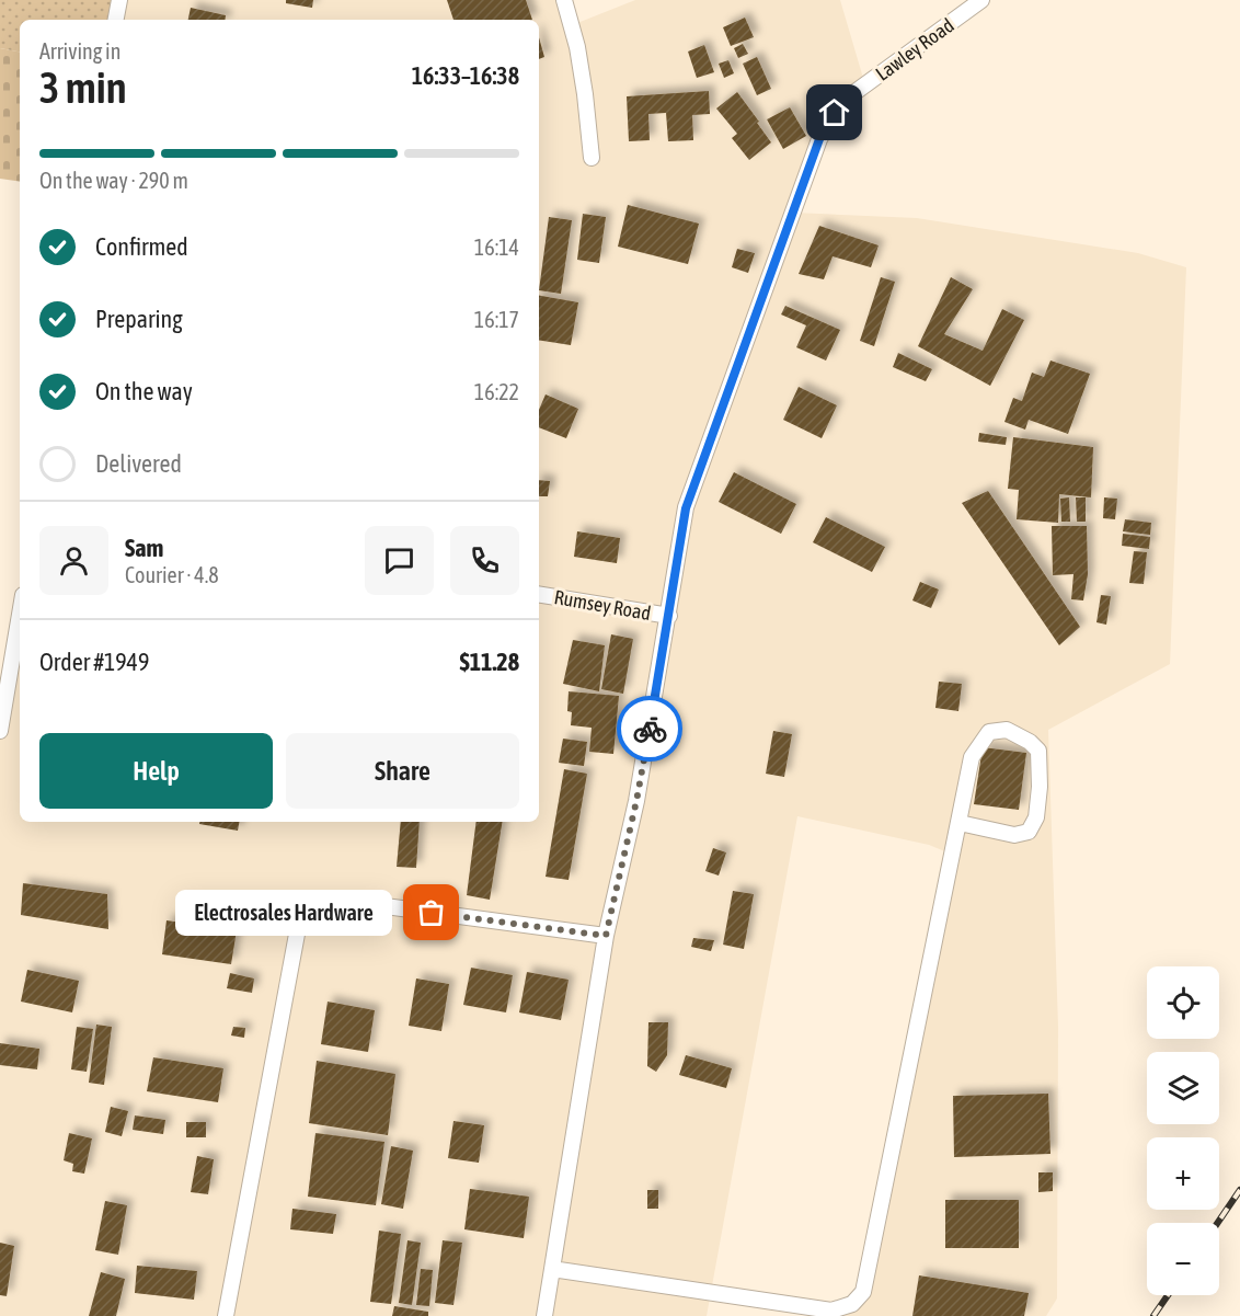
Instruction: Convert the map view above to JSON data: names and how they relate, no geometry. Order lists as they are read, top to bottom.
{
  "streets": {
    "street": ["Lawley Road", "Rumsey Road"]
  },
  "crossings": [
    ["Lawley Road", "Rumsey Road"]
  ],
  "places": ["Electrosales Hardware"],
  "page": {
    "heading": ["3 min", "Arriving in", "16:33–16:38"],
    "panel": [
      "Sam",
      "Courier · 4.8",
      "Order #1949",
      "$11.28"
    ],
    "bar": "On the way · 290 m",
    "list": [
      ["Confirmed", "16:14"],
      ["Preparing", "16:17"],
      ["On the way", "16:22"],
      "Delivered"
    ],
    "buttons": ["Help", "Share"],
    "bubble": "Electrosales Hardware",
    "map_buttons": ["+", "−"]
  }
}
